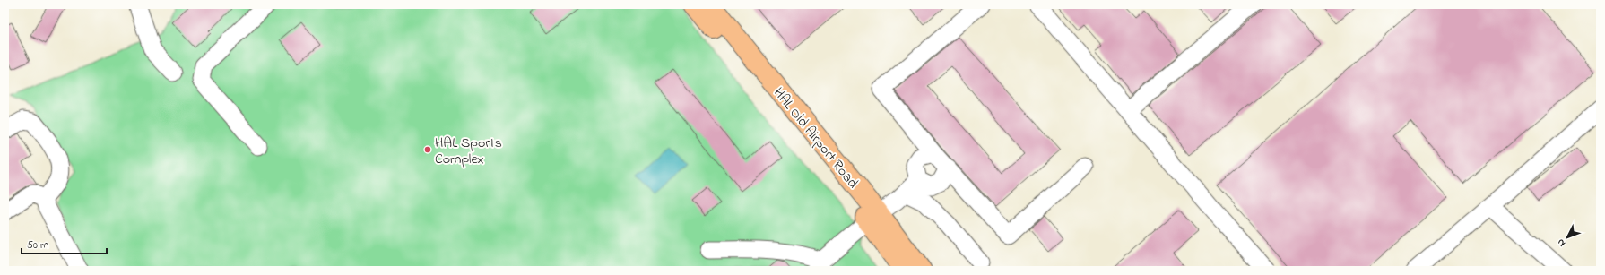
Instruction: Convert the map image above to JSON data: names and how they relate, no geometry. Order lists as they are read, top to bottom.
{
  "streets": {
    "main road": ["HAL Old Airport Road"]
  },
  "places": ["HAL Sports Complex"],
  "scale_bar": "50 m",
  "north": "bottom left"
}
